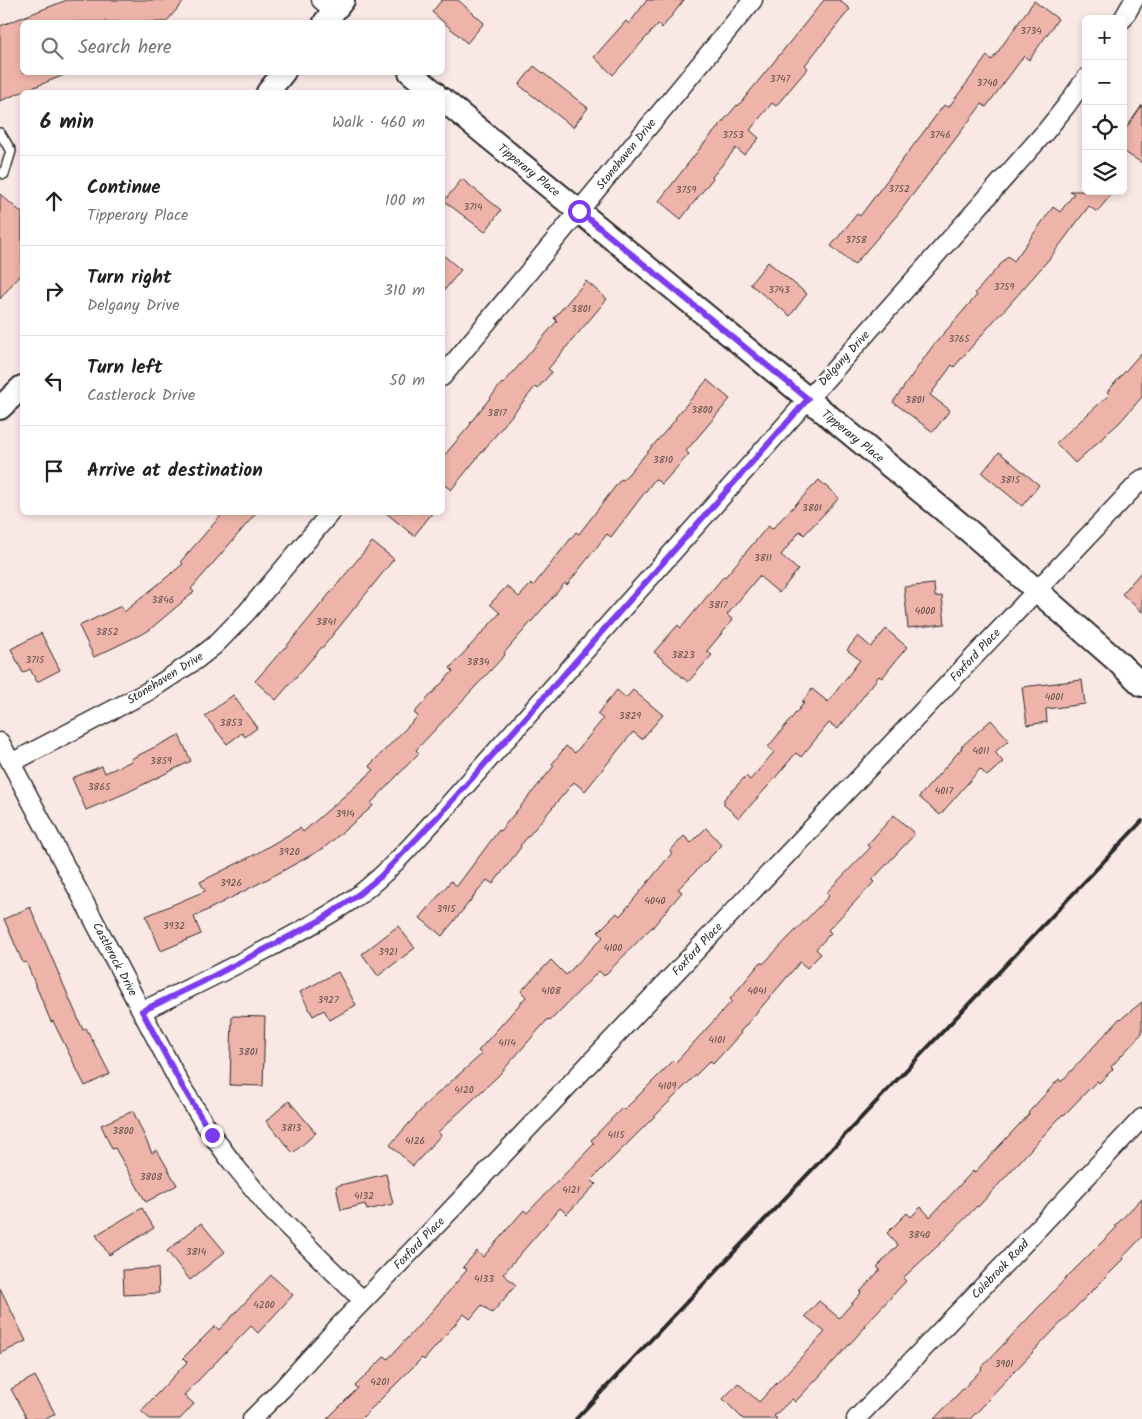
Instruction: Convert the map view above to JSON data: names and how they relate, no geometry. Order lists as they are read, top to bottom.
{
  "streets": {
    "street": [
      "Stonehaven Drive",
      "Tipperary Place",
      "Delgany Drive",
      "Foxford Place",
      "Castlerock Drive",
      "Colebrook Road"
    ]
  },
  "crossings": [
    ["Stonehaven Drive", "Tipperary Place"],
    ["Stonehaven Drive", "Castlerock Drive"],
    ["Tipperary Place", "Delgany Drive"],
    ["Tipperary Place", "Foxford Place"],
    ["Delgany Drive", "Castlerock Drive"],
    ["Foxford Place", "Castlerock Drive"]
  ],
  "house_numbers": [
    "3734",
    "3747",
    "3740",
    "3753",
    "3746",
    "3752",
    "3759",
    "3714",
    "3758",
    "3759",
    "3743",
    "3801",
    "3765",
    "3801",
    "3800",
    "3817",
    "3810",
    "3815",
    "3801",
    "3811",
    "3846",
    "3817",
    "4000",
    "3841",
    "3852",
    "3823",
    "3715",
    "3834",
    "4001",
    "3829",
    "3853",
    "4011",
    "3859",
    "3865",
    "4017",
    "3914",
    "3920",
    "3926",
    "4040",
    "3915",
    "3932",
    "4100",
    "3921",
    "4108",
    "4041",
    "3927",
    "4101",
    "4114",
    "3801",
    "4109",
    "4120",
    "3813",
    "3800",
    "4115",
    "4126",
    "3808",
    "4121",
    "4132",
    "3840",
    "3814",
    "4133",
    "4200",
    "3901",
    "4201"
  ],
  "page": {
    "map_buttons": ["+", "−"],
    "search": "Search here",
    "heading": ["6 min", "Walk · 460 m"],
    "list": [
      ["Continue", "Tipperary Place", "100 m"],
      ["Turn right", "Delgany Drive", "310 m"],
      ["Turn left", "Castlerock Drive", "50 m"],
      "Arrive at destination"
    ]
  }
}
